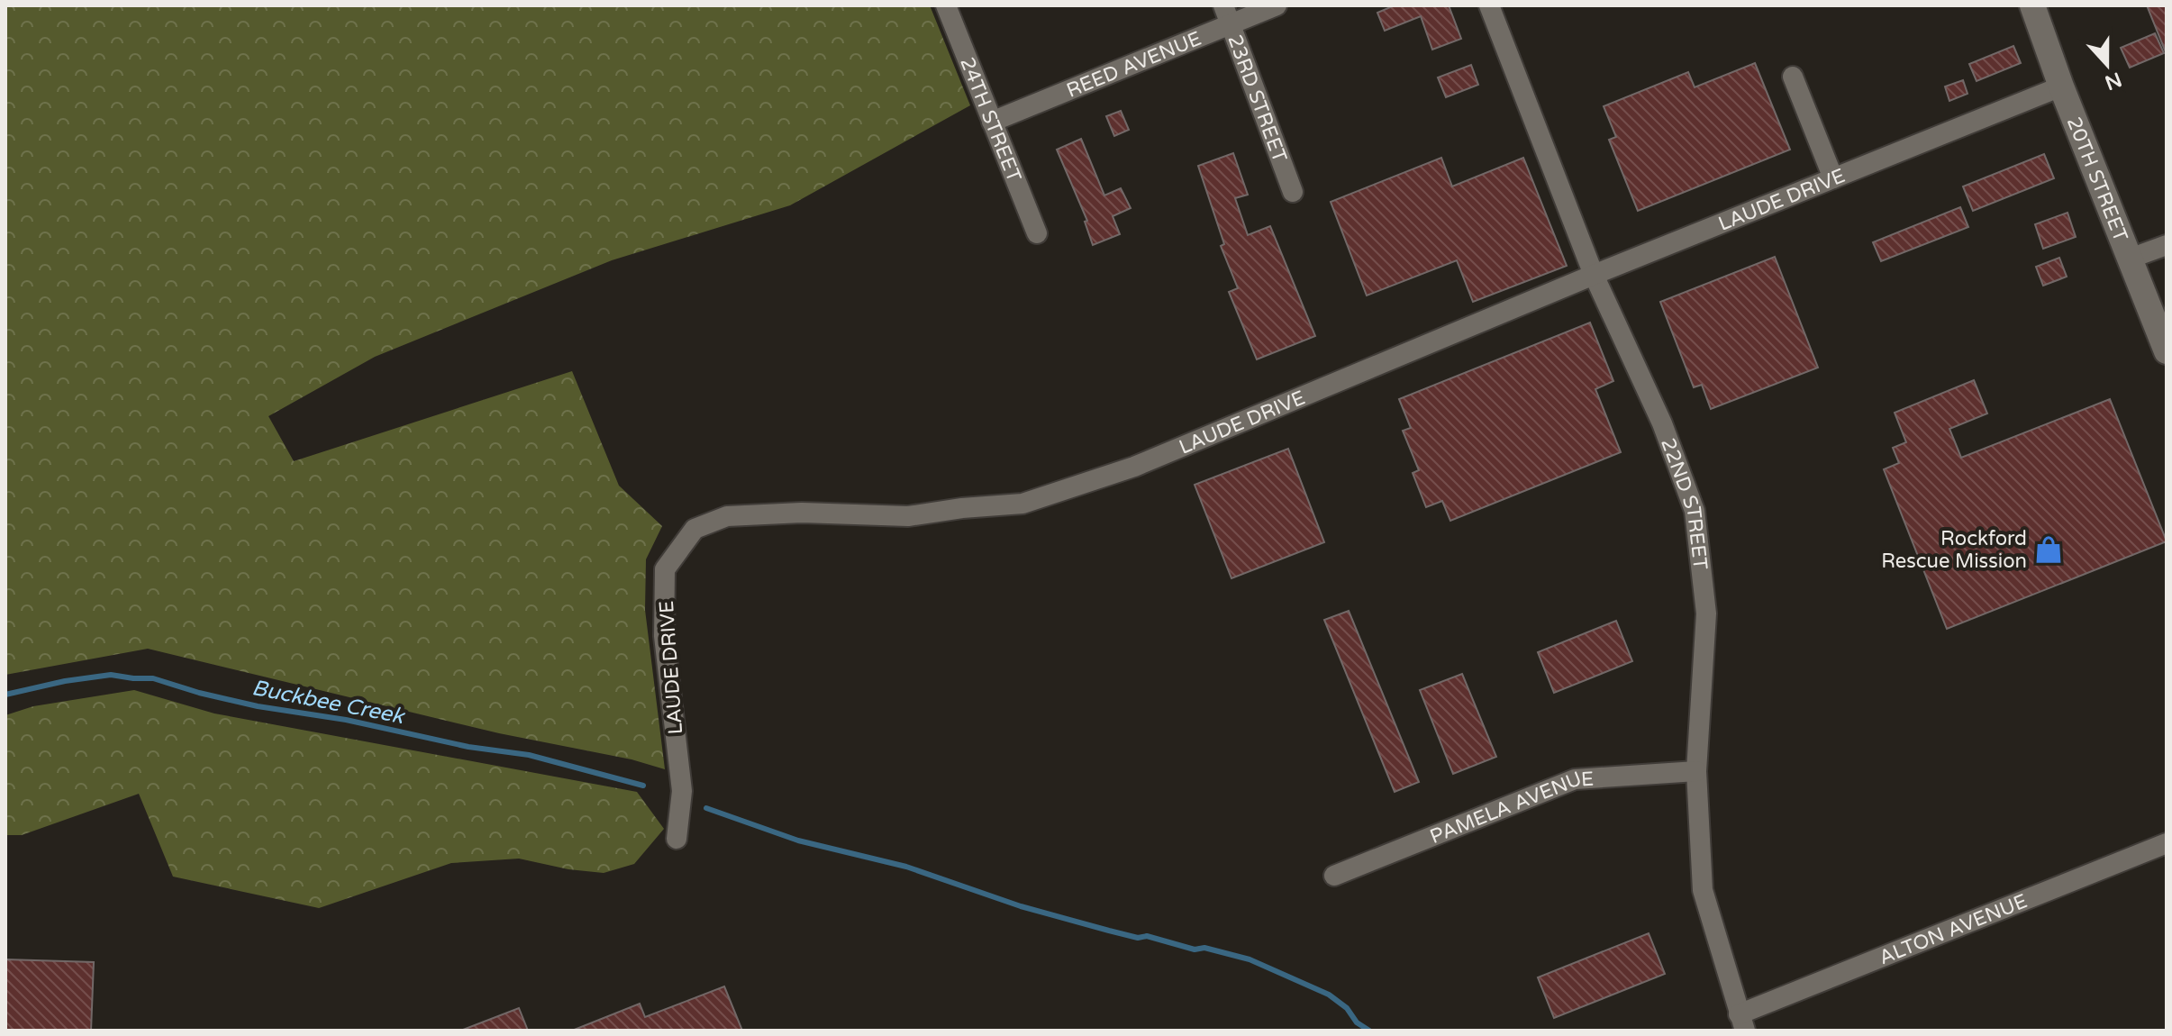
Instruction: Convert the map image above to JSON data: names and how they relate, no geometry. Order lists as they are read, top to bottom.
{
  "streets": {
    "street": [
      "REED AVENUE",
      "23RD STREET",
      "24TH STREET",
      "20TH STREET",
      "LAUDE DRIVE",
      "22ND STREET",
      "PAMELA AVENUE",
      "ALTON AVENUE"
    ]
  },
  "crossings": [
    ["REED AVENUE", "23RD STREET"],
    ["REED AVENUE", "24TH STREET"],
    ["20TH STREET", "LAUDE DRIVE"],
    ["LAUDE DRIVE", "22ND STREET"],
    ["22ND STREET", "PAMELA AVENUE"],
    ["22ND STREET", "ALTON AVENUE"]
  ],
  "water": ["Buckbee Creek"],
  "places": {
    "shop": ["Rockford Rescue Mission"]
  },
  "north": "bottom"
}
